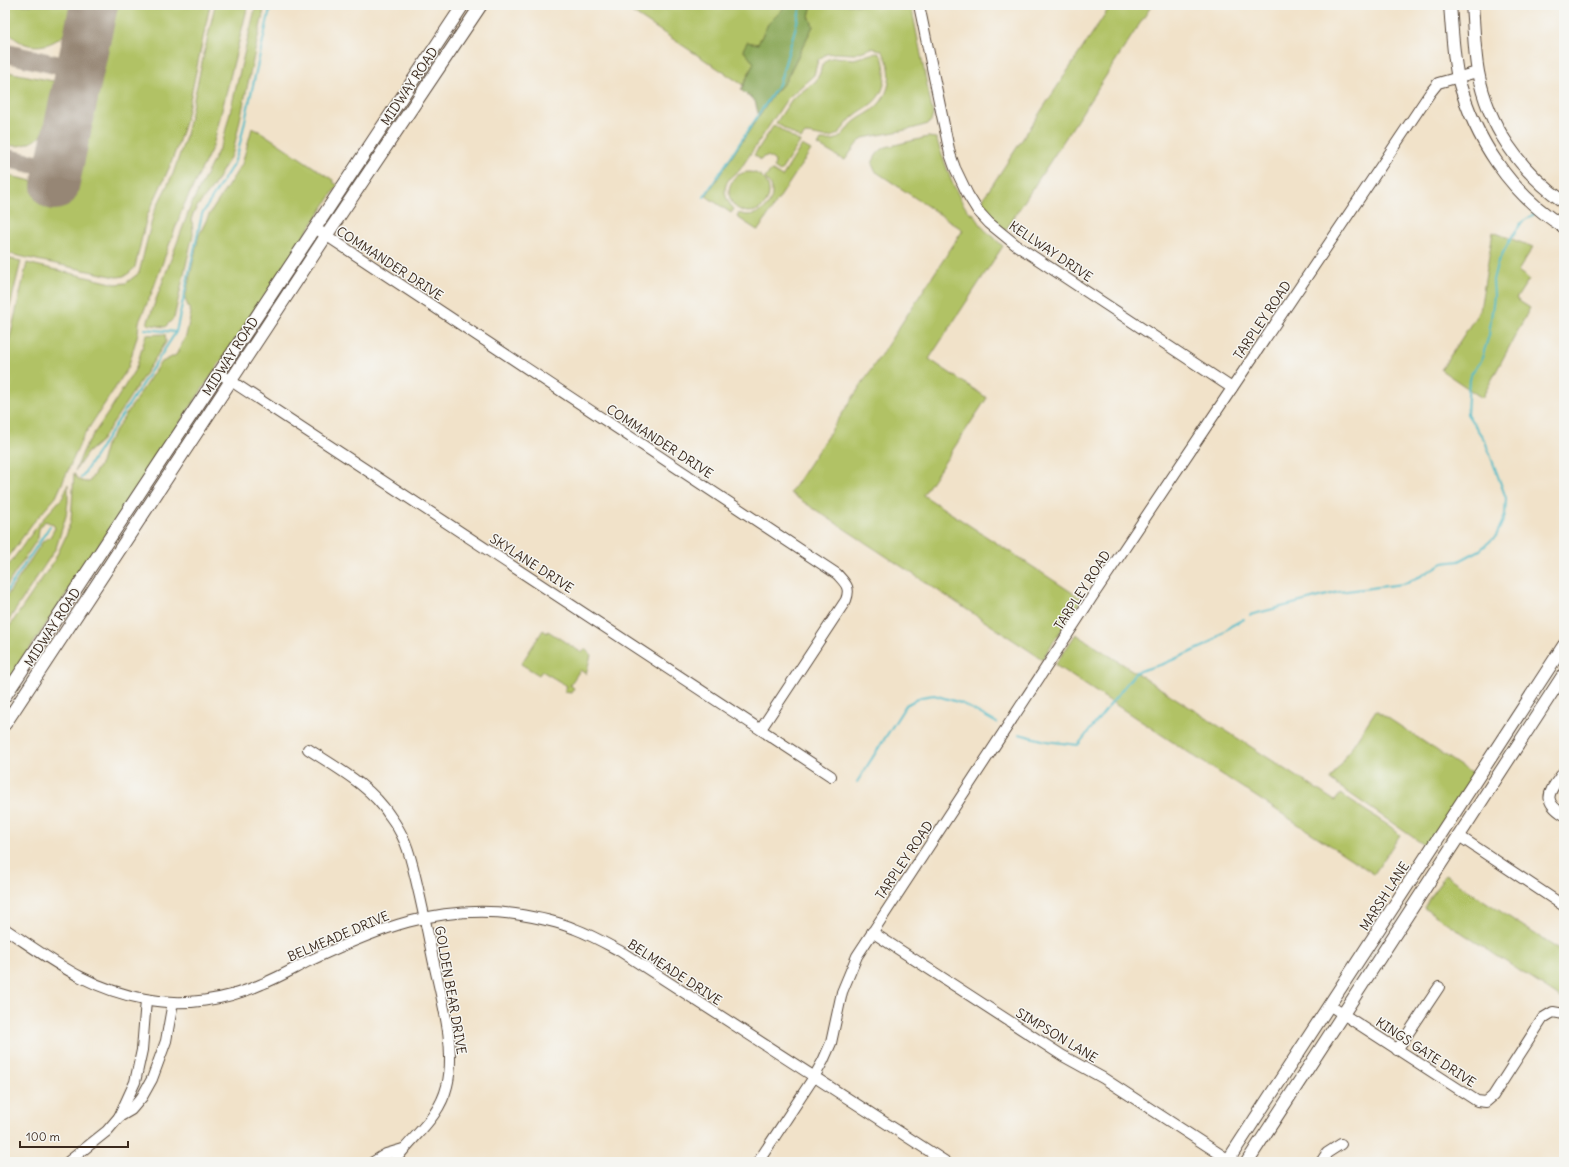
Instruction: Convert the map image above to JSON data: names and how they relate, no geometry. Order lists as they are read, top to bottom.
{
  "streets": {
    "main road": ["MIDWAY ROAD", "MARSH LANE"],
    "street": [
      "KELLWAY DRIVE",
      "COMMANDER DRIVE",
      "TARPLEY ROAD",
      "SKYLANE DRIVE",
      "BELMEADE DRIVE",
      "GOLDEN BEAR DRIVE",
      "SIMPSON LANE",
      "KINGS GATE DRIVE"
    ]
  },
  "crossings": [
    ["MIDWAY ROAD", "COMMANDER DRIVE"],
    ["MIDWAY ROAD", "SKYLANE DRIVE"],
    ["KELLWAY DRIVE", "TARPLEY ROAD"],
    ["COMMANDER DRIVE", "SKYLANE DRIVE"],
    ["TARPLEY ROAD", "BELMEADE DRIVE"],
    ["TARPLEY ROAD", "SIMPSON LANE"],
    ["MARSH LANE", "SIMPSON LANE"],
    ["MARSH LANE", "KINGS GATE DRIVE"],
    ["BELMEADE DRIVE", "GOLDEN BEAR DRIVE"]
  ],
  "scale_bar": "100 m"
}
